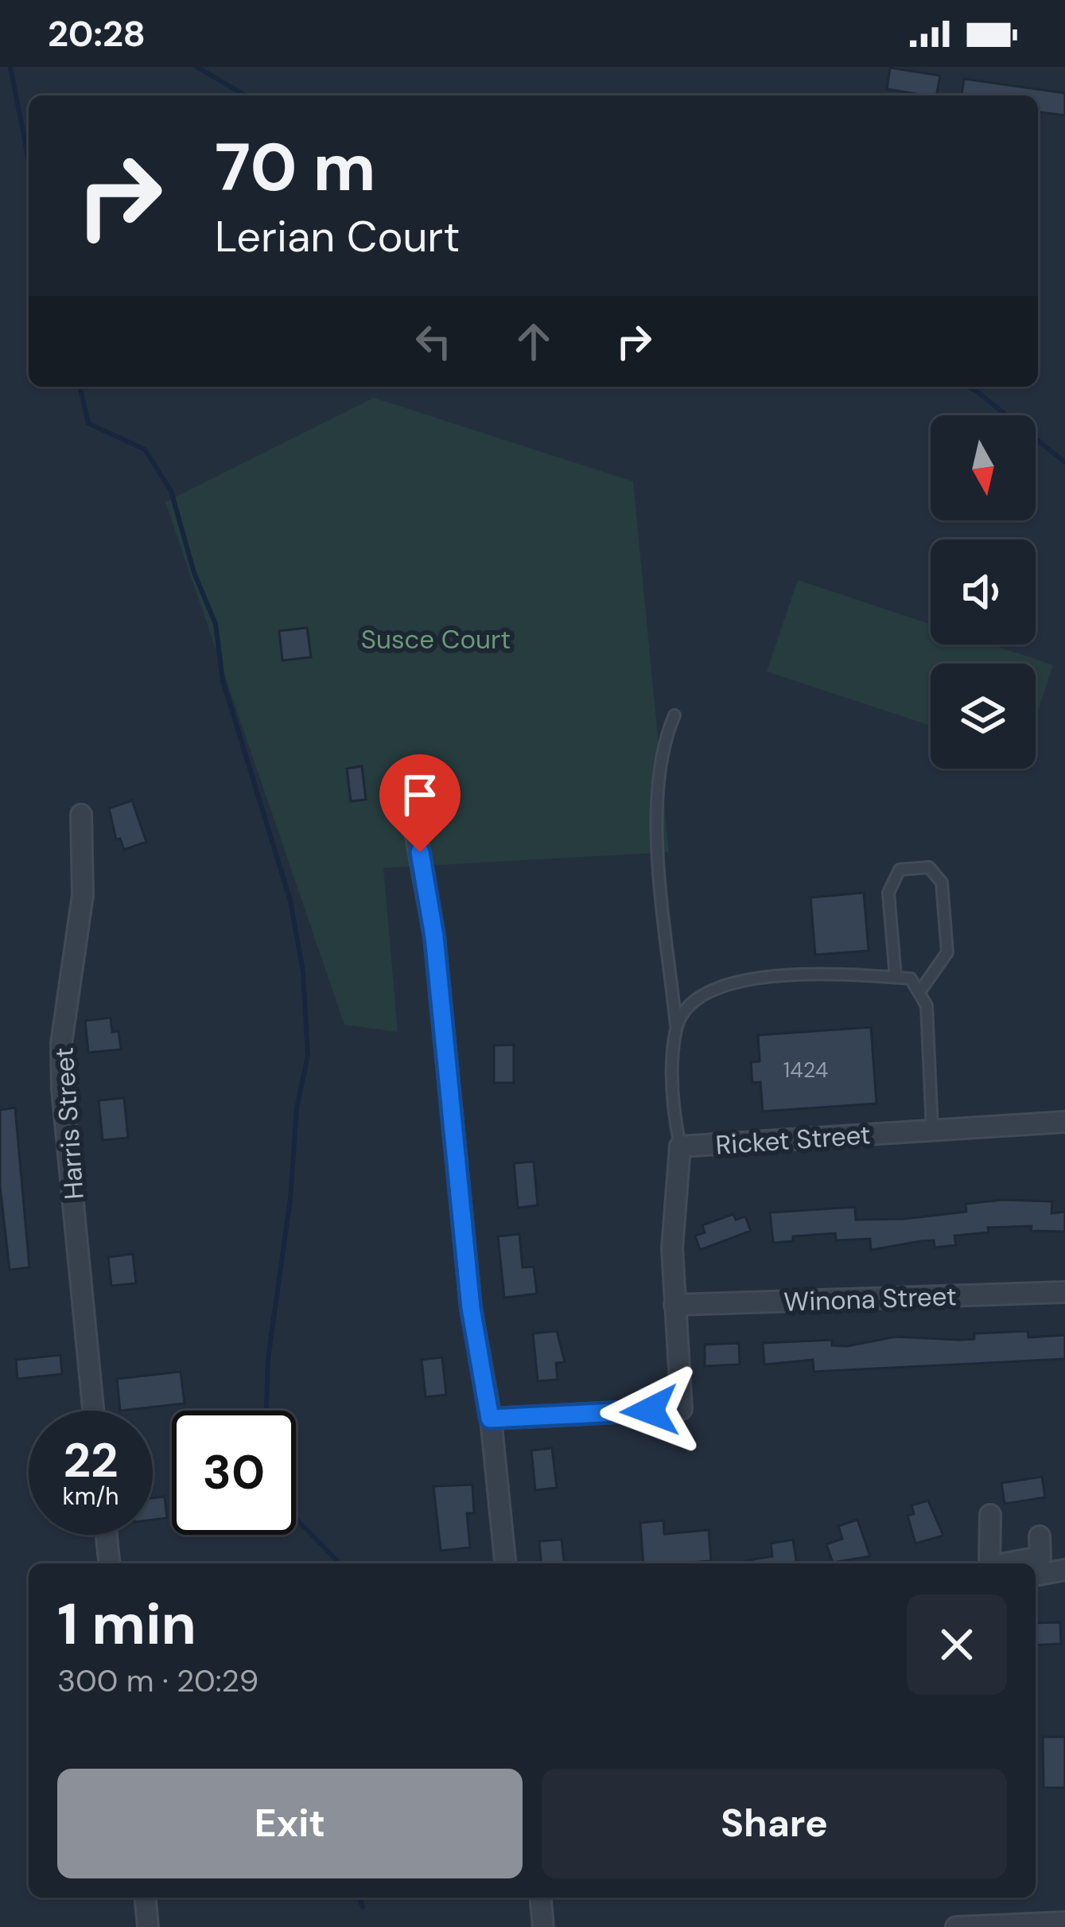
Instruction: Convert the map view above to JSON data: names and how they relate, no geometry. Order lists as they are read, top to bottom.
{
  "streets": {
    "street": ["Harris Street", "Ricket Street", "Winona Street"]
  },
  "crossings": [
    ["Ricket Street", "Winona Street"]
  ],
  "parks": ["Susce Court"],
  "house_numbers": ["1424"],
  "north": "bottom",
  "page": {
    "status": "20:28",
    "turn": ["70 m", "Lerian Court"],
    "speed": "22 km/h",
    "limit": "30",
    "heading": ["1 min", "300 m · 20:29"],
    "buttons": ["Exit", "Share"]
  }
}
